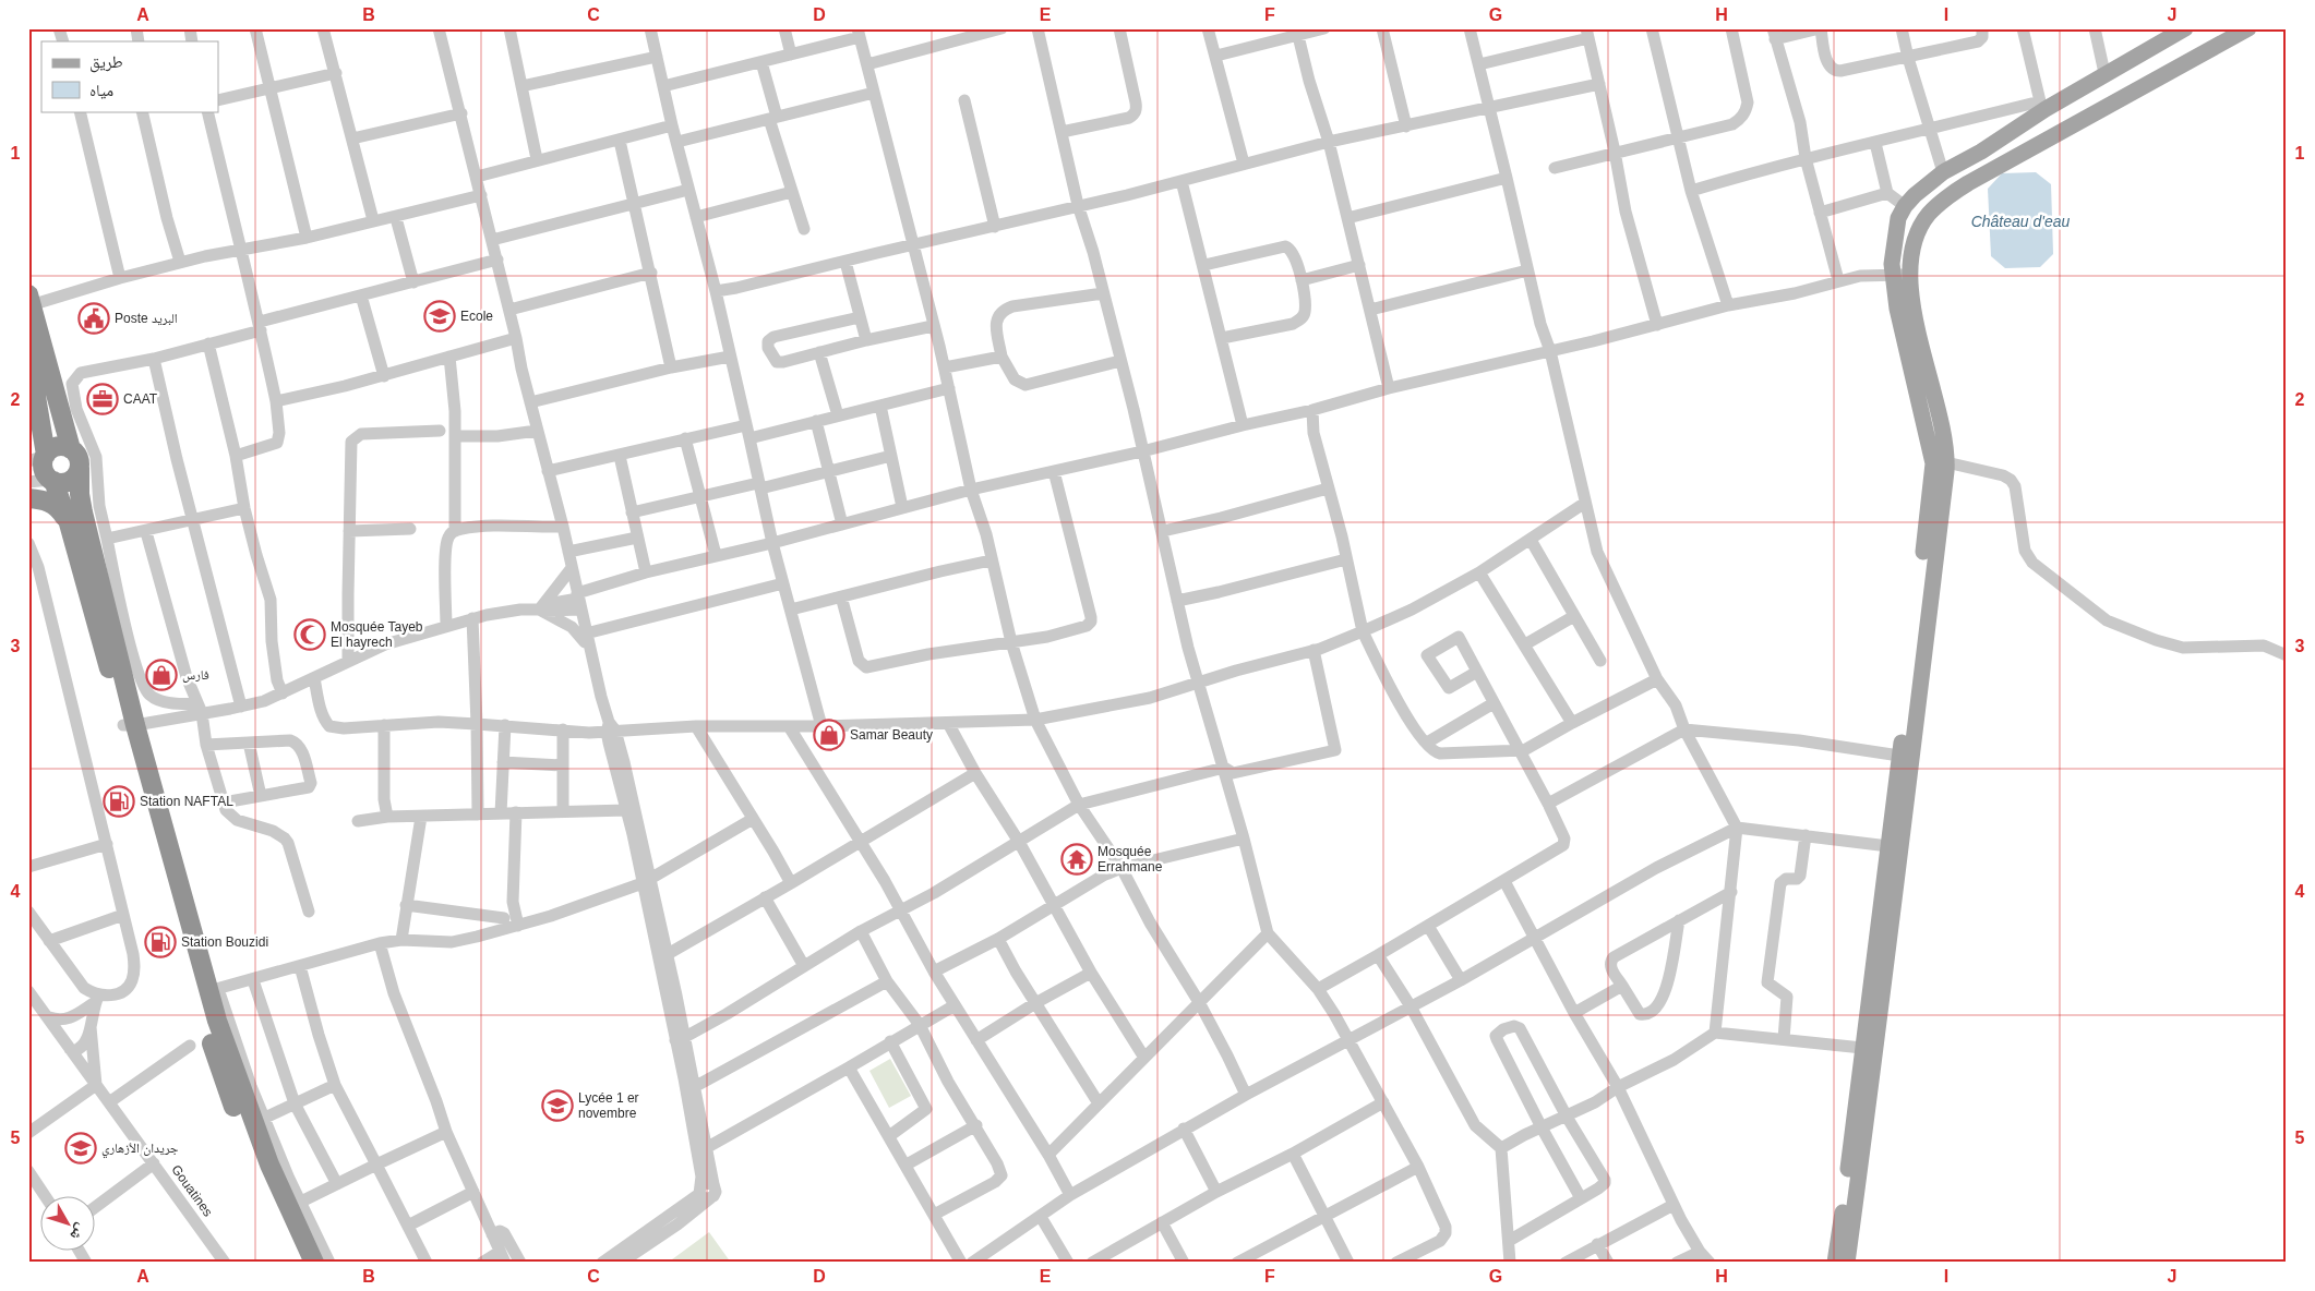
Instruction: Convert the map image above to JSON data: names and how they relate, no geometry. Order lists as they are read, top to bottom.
{
  "streets": {
    "street": ["Gouatines"]
  },
  "water": ["Château d'eau"],
  "places": {
    "school or university": ["Ecole", "Lycée 1 er novembre", "جريدان الأزهاري"],
    "public building": ["Poste البريد"],
    "office": ["CAAT"],
    "mosque": ["Mosquée Tayeb El hayrech"],
    "shop": ["فارس", "Samar Beauty"],
    "fuel station": ["Station NAFTAL", "Station Bouzidi"],
    "temple": ["Mosquée Errahmane"]
  },
  "legend": ["طريق", "مياه"],
  "north": "bottom right",
  "grid": {
    "columns": [
      "A",
      "B",
      "C",
      "D",
      "E",
      "F",
      "G",
      "H",
      "I",
      "J"
    ],
    "rows": [
      "1",
      "2",
      "3",
      "4",
      "5"
    ]
  }
}
